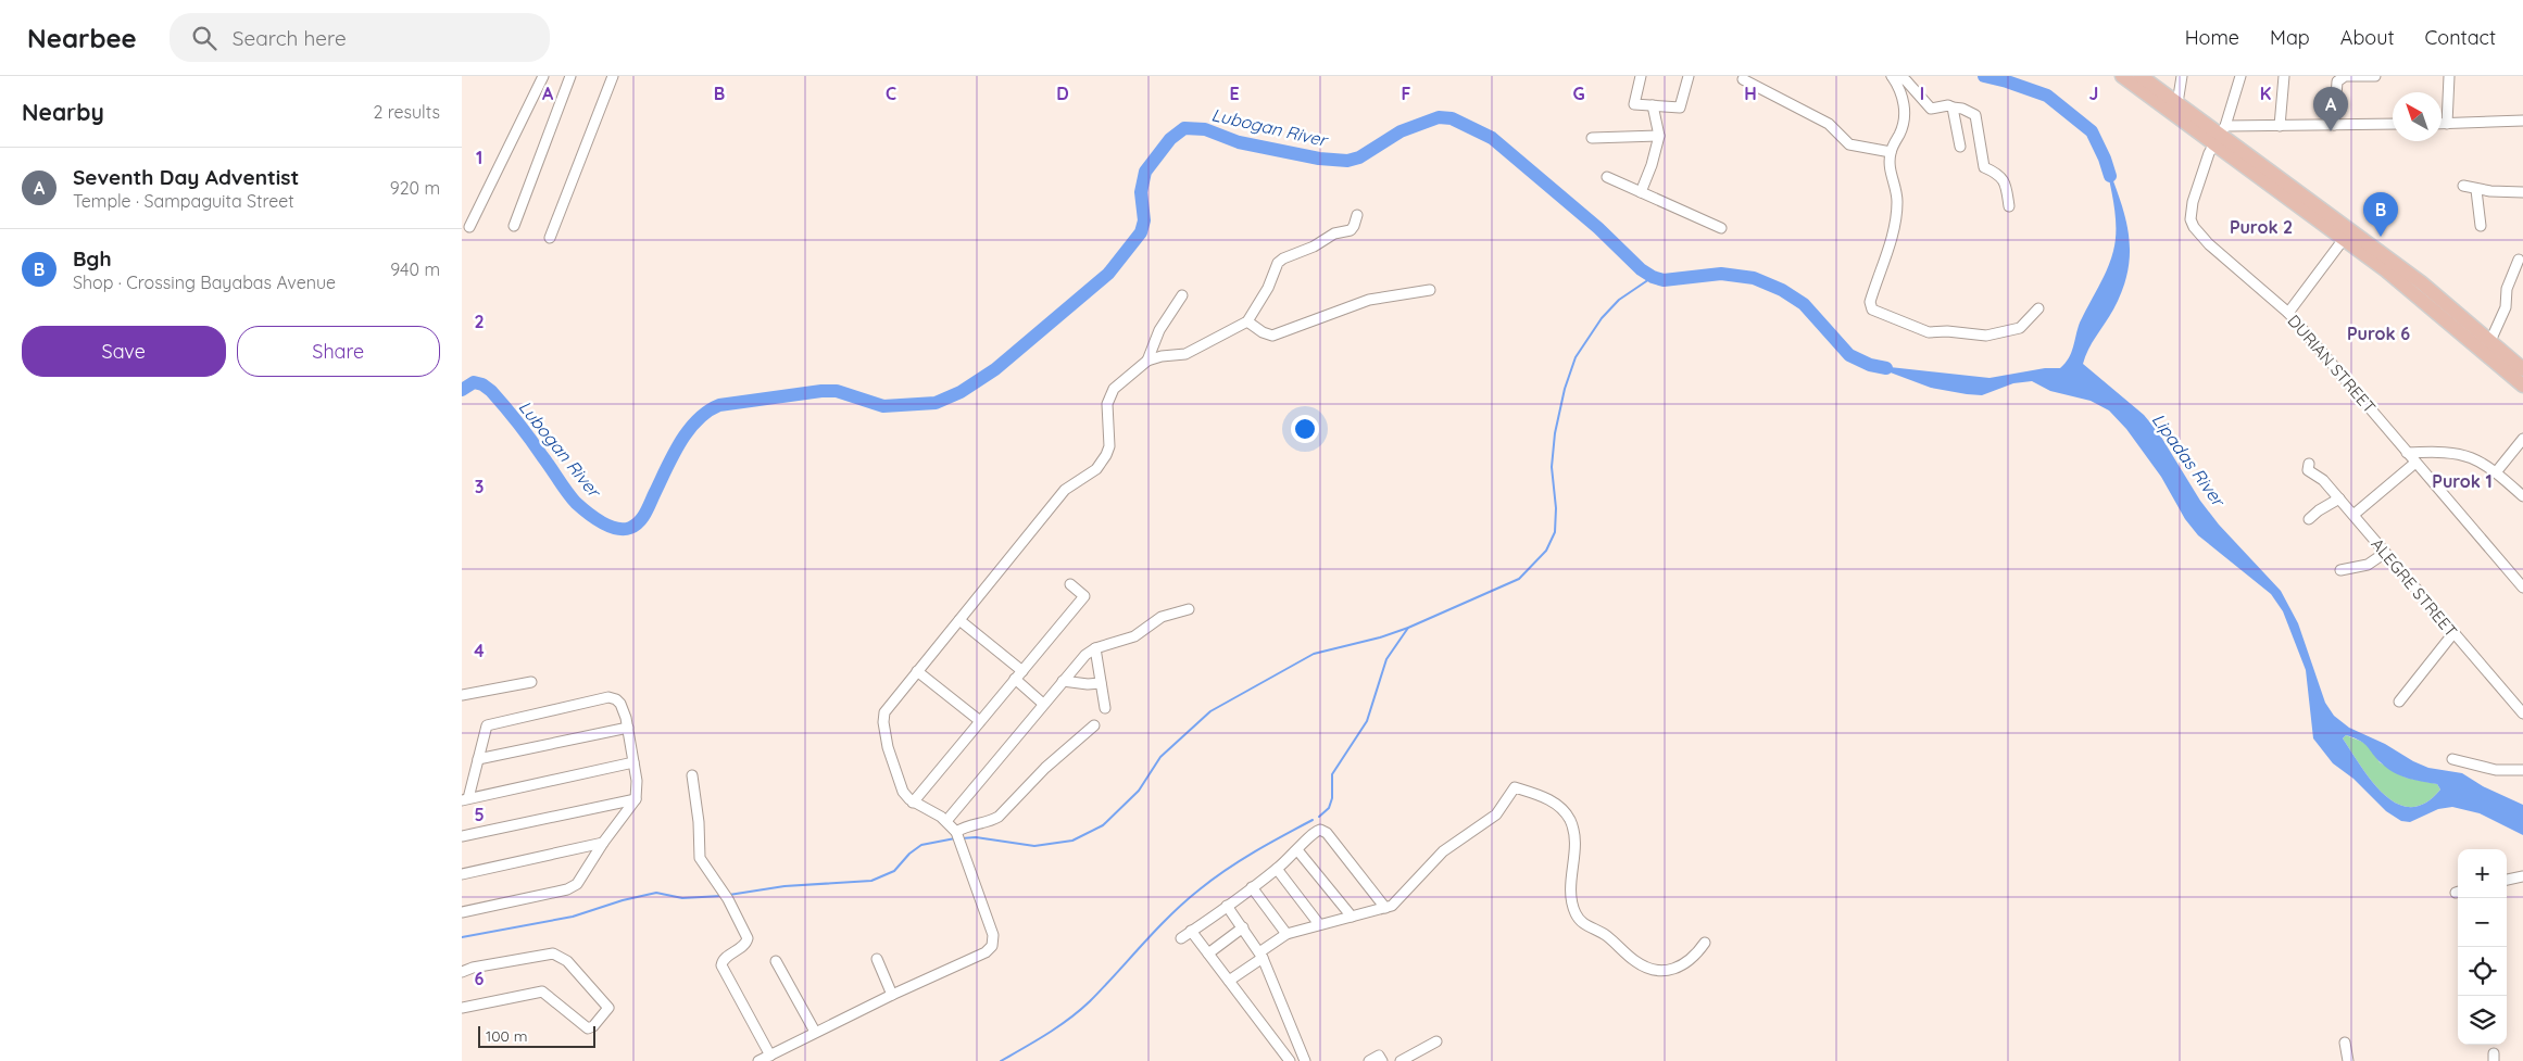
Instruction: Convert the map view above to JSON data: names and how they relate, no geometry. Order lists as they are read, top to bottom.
{
  "streets": {
    "street": ["DURIAN STREET", "ALEGRE STREET"]
  },
  "districts": ["Purok 2", "Purok 6", "Purok 1"],
  "water": ["Lubogan River", "Lipadas River"],
  "scale_bar": "100 m",
  "north": "top left",
  "page": {
    "header": "Nearbee",
    "search": "Search here",
    "nav": [
      "Home",
      "Map",
      "About",
      "Contact"
    ],
    "heading": ["Nearby", "2 results"],
    "pins": ["A", "B"],
    "list": [
      {
        "mark": "A",
        "name": "Seventh Day Adventist",
        "note": "Temple · Sampaguita Street",
        "value": "920 m"
      },
      {
        "mark": "B",
        "name": "Bgh",
        "note": "Shop · Crossing Bayabas Avenue",
        "value": "940 m"
      }
    ],
    "buttons": ["Save", "Share"],
    "map_buttons": ["+", "−"],
    "scale": "100 m"
  },
  "grid": {
    "columns": [
      "A",
      "B",
      "C",
      "D",
      "E",
      "F",
      "G",
      "H",
      "I",
      "J",
      "K"
    ],
    "rows": [
      "1",
      "2",
      "3",
      "4",
      "5",
      "6"
    ]
  }
}
